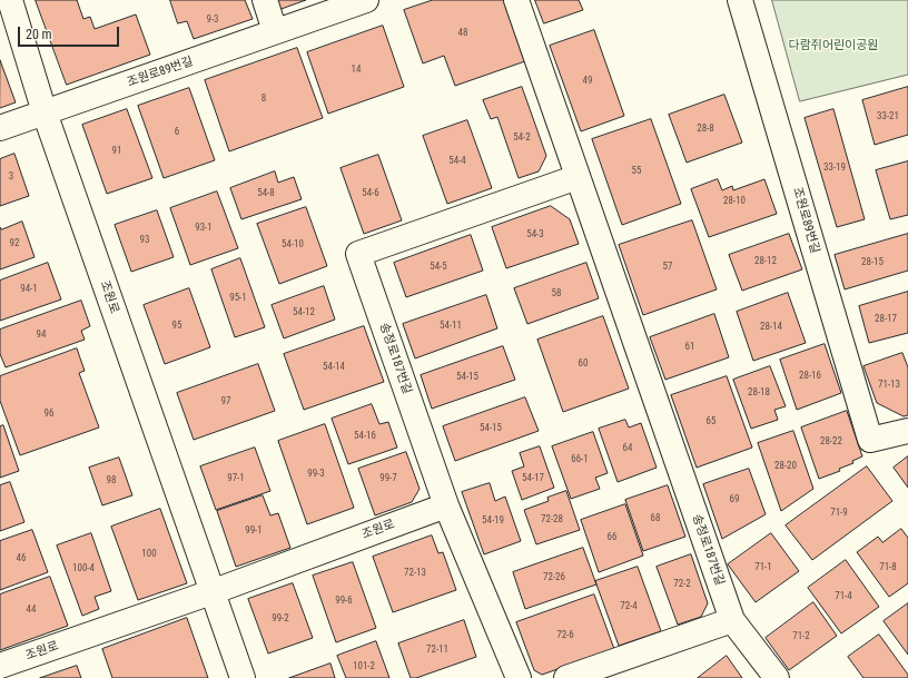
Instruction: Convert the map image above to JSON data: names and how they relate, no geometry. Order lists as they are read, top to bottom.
{
  "streets": {
    "street": ["조원로89번길", "조원로", "송정로187번길"]
  },
  "crossings": [
    ["조원로89번길", "조원로"],
    ["조원로", "송정로187번길"]
  ],
  "parks": ["다람쥐어린이공원"],
  "house_numbers": [
    "9-3",
    "48",
    "14",
    "49",
    "8",
    "33-21",
    "28-8",
    "6",
    "54-2",
    "91",
    "54-4",
    "33-19",
    "55",
    "3",
    "54-8",
    "54-6",
    "28-10",
    "93-1",
    "54-3",
    "93",
    "92",
    "54-10",
    "28-12",
    "28-15",
    "54-5",
    "57",
    "94-1",
    "58",
    "95-1",
    "54-12",
    "28-17",
    "95",
    "54-11",
    "28-14",
    "94",
    "61",
    "60",
    "54-14",
    "28-16",
    "54-15",
    "71-13",
    "28-18",
    "97",
    "96",
    "65",
    "54-15",
    "54-16",
    "28-22",
    "64",
    "66-1",
    "28-20",
    "99-3",
    "97-1",
    "99-7",
    "54-17",
    "98",
    "69",
    "71-9",
    "68",
    "72-28",
    "54-19",
    "99-1",
    "66",
    "100",
    "46",
    "71-1",
    "71-8",
    "100-4",
    "72-13",
    "72-26",
    "72-2",
    "71-4",
    "99-6",
    "72-4",
    "44",
    "99-2",
    "72-6",
    "71-2",
    "72-11",
    "101-2"
  ],
  "scale_bar": "20 m"
}
